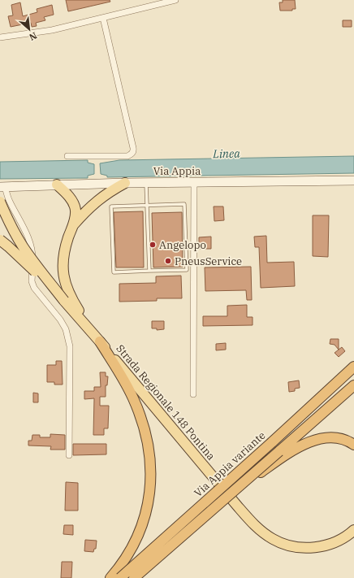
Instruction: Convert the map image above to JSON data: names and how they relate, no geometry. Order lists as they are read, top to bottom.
{
  "streets": {
    "highway": ["Via Appia variante"],
    "main road": ["Via Appia", "Strada Regionale 148 Pontina"]
  },
  "water": ["Linea"],
  "places": ["Angelopo", "PneusService"],
  "north": "bottom right"
}
